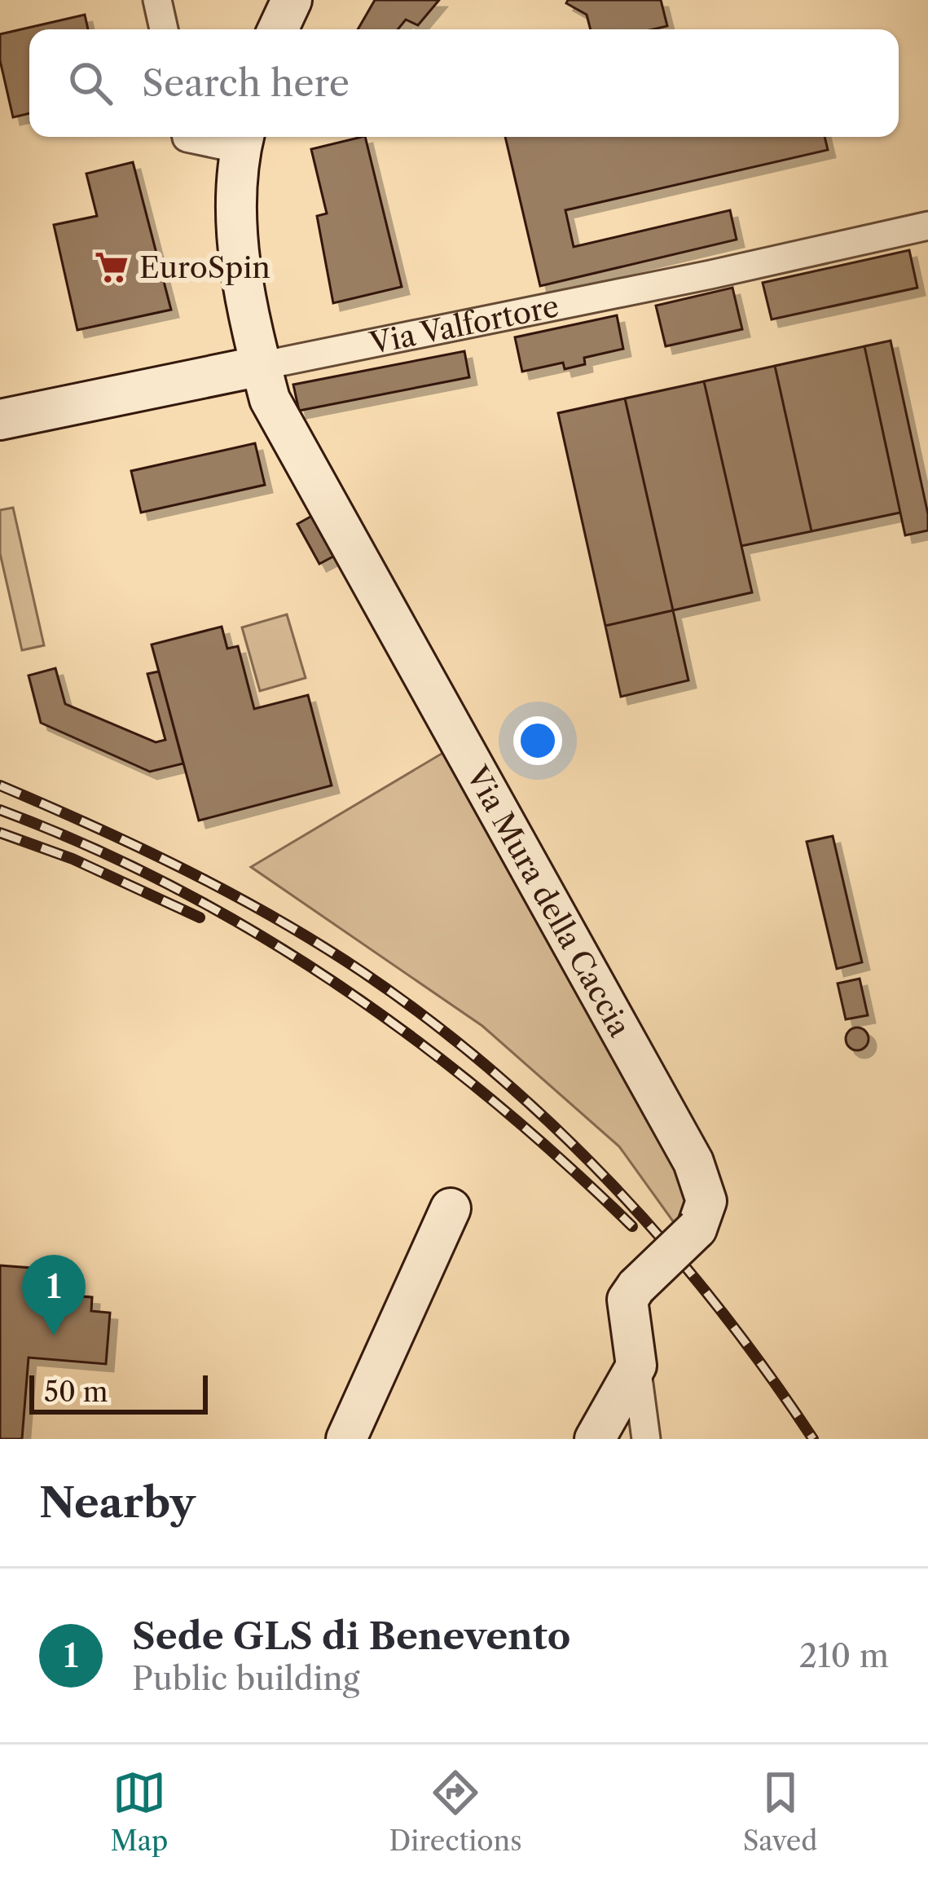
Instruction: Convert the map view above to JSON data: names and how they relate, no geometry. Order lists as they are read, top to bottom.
{
  "streets": {
    "main road": ["Via Valfortore", "Via Mura della Caccia"]
  },
  "crossings": [
    ["Via Valfortore", "Via Mura della Caccia"]
  ],
  "places": {
    "supermarket": ["EuroSpin"]
  },
  "scale_bar": "50 m",
  "page": {
    "search": "Search here",
    "pins": "1",
    "scale": "50 m",
    "heading": "Nearby",
    "list": [
      {
        "mark": "1",
        "name": "Sede GLS di Benevento",
        "note": "Public building",
        "value": "210 m"
      }
    ],
    "nav": ["Map", "Directions", "Saved"]
  }
}
